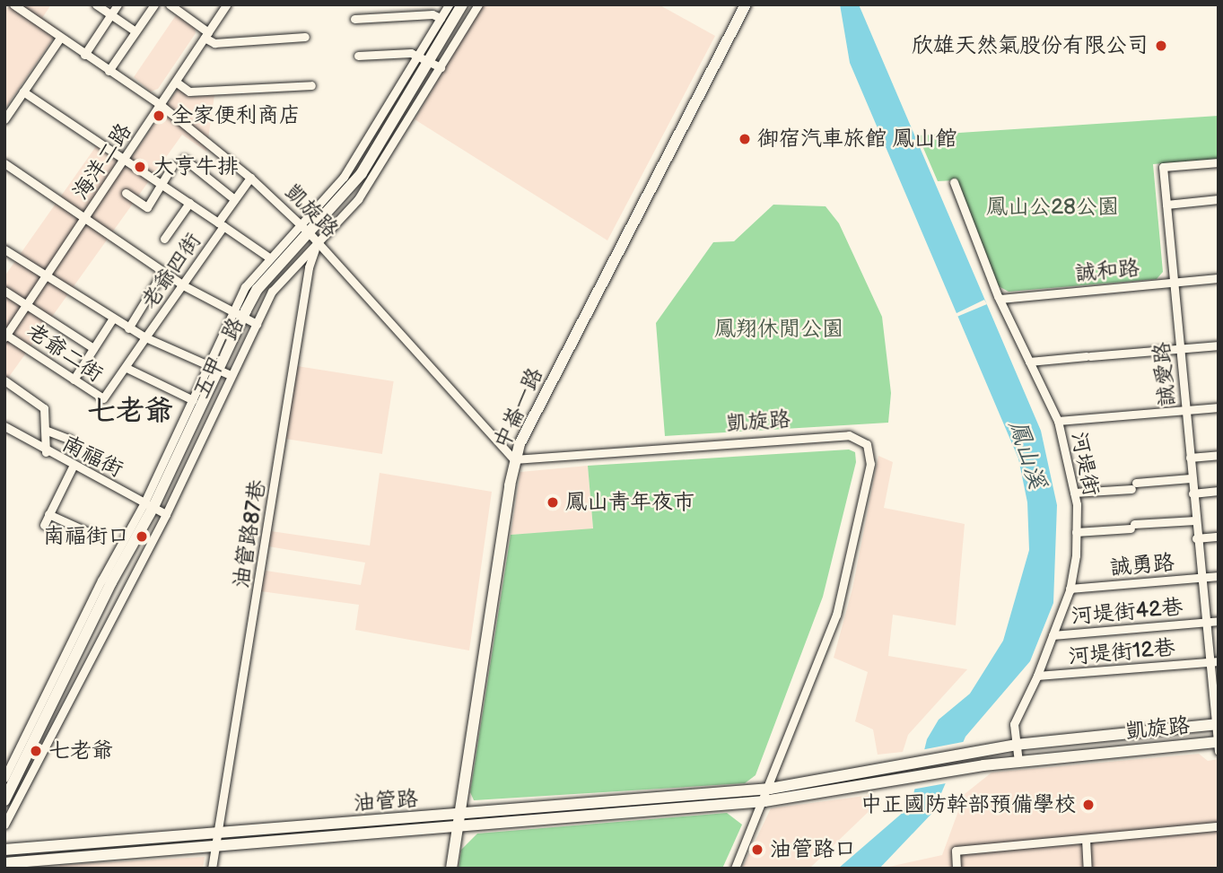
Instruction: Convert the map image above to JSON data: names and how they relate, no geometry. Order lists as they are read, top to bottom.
{
  "streets": {
    "street": [
      "海洋二路",
      "凱旋路",
      "老爺四街",
      "誠和路",
      "老爺二街",
      "五甲一路",
      "誠愛路",
      "中崙一路",
      "南福街",
      "河堤街",
      "油管路87巷",
      "誠勇路",
      "河堤街42巷",
      "河堤街12巷",
      "油管路"
    ]
  },
  "crossings": [
    ["海洋二路", "凱旋路"],
    ["海洋二路", "老爺四街"],
    ["海洋二路", "老爺二街"],
    ["凱旋路", "五甲一路"],
    ["凱旋路", "誠愛路"],
    ["凱旋路", "中崙一路"],
    ["凱旋路", "河堤街"],
    ["凱旋路", "油管路87巷"],
    ["凱旋路", "油管路"],
    ["誠和路", "誠愛路"],
    ["誠和路", "河堤街"],
    ["五甲一路", "南福街"],
    ["五甲一路", "油管路87巷"],
    ["誠愛路", "誠勇路"],
    ["誠愛路", "河堤街42巷"],
    ["誠愛路", "河堤街12巷"],
    ["中崙一路", "油管路"],
    ["河堤街", "誠勇路"],
    ["河堤街", "河堤街42巷"],
    ["河堤街", "河堤街12巷"],
    ["油管路87巷", "油管路"]
  ],
  "districts": ["七老爺"],
  "water": ["鳳山溪"],
  "parks": ["鳳山公28公園", "鳳翔休閒公園"],
  "places": [
    "欣雄天然氣股份有限公司",
    "全家便利商店",
    "御宿汽車旅館 鳳山館",
    "大亨牛排",
    "鳳山青年夜市",
    "南福街口",
    "七老爺",
    "中正國防幹部預備學校",
    "油管路口"
  ]
}
